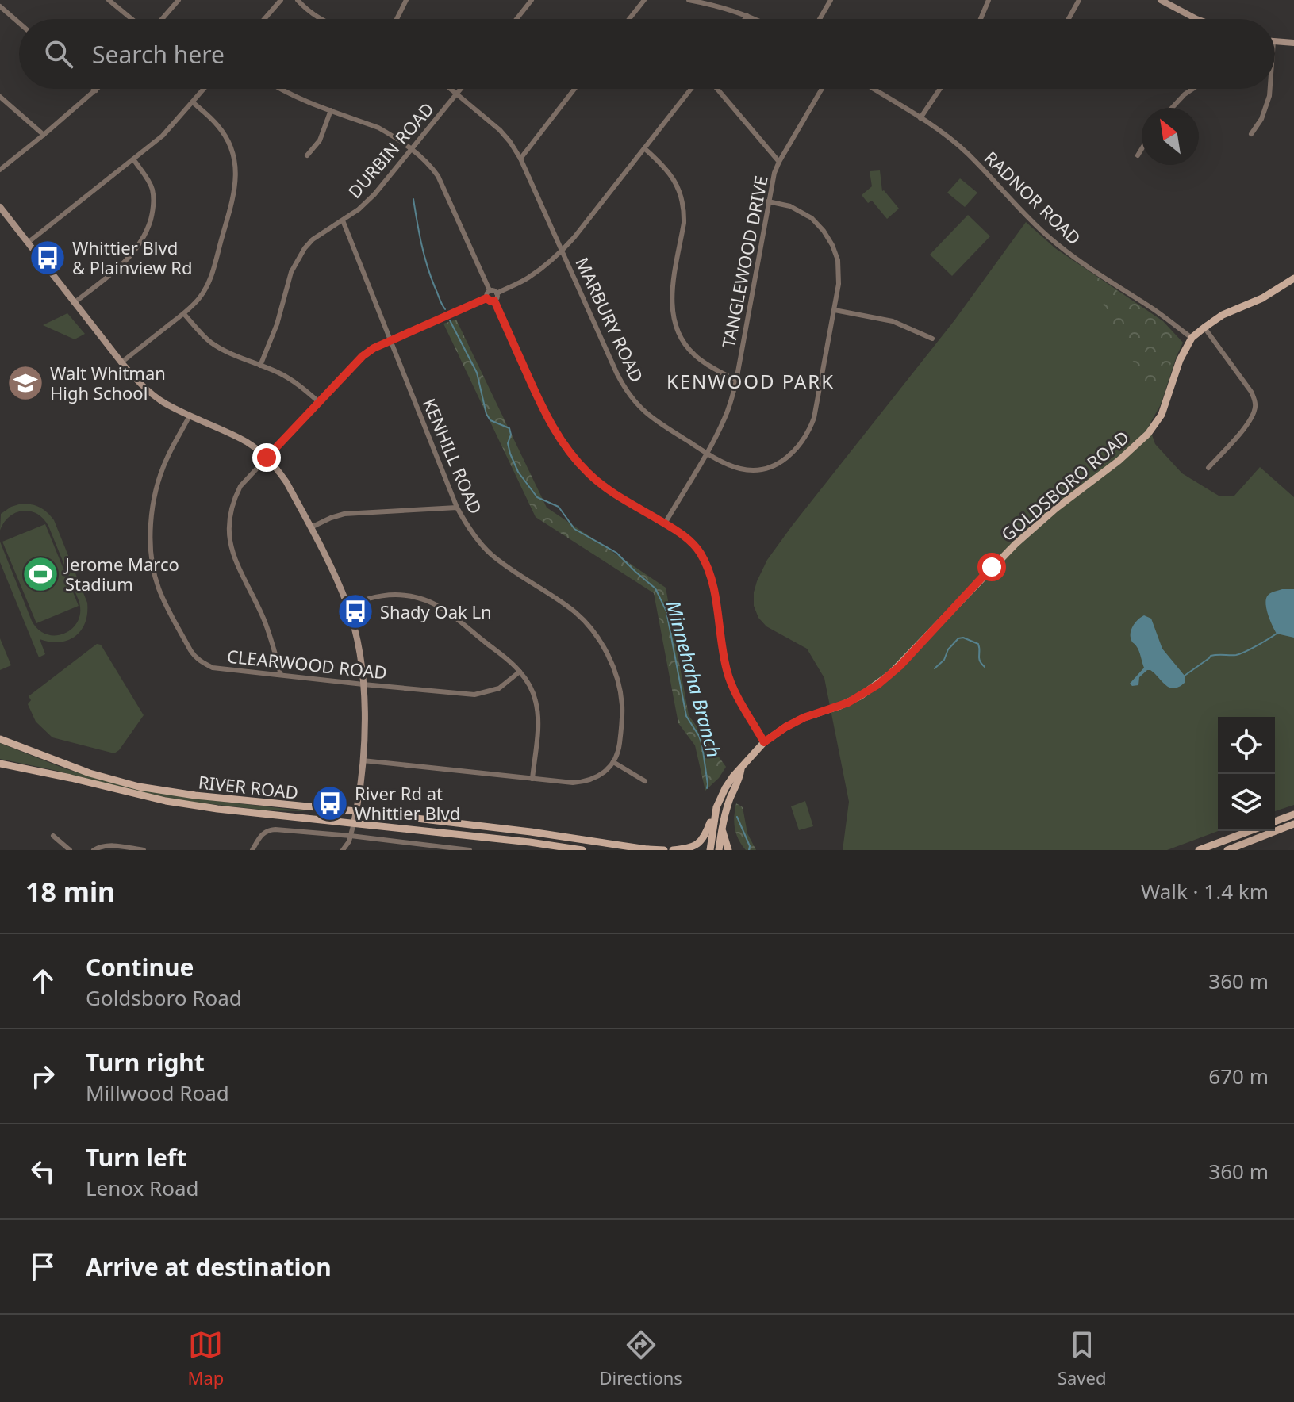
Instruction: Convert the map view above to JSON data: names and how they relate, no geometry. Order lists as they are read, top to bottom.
{
  "streets": {
    "main road": ["GOLDSBORO ROAD", "RIVER ROAD"],
    "street": [
      "DURBIN ROAD",
      "RADNOR ROAD",
      "TANGLEWOOD DRIVE",
      "MARBURY ROAD",
      "KENHILL ROAD",
      "CLEARWOOD ROAD"
    ]
  },
  "crossings": [
    ["DURBIN ROAD", "MARBURY ROAD"],
    ["DURBIN ROAD", "KENHILL ROAD"],
    ["RADNOR ROAD", "GOLDSBORO ROAD"],
    ["TANGLEWOOD DRIVE", "MARBURY ROAD"]
  ],
  "districts": ["KENWOOD PARK"],
  "water": ["Minnehaha Branch"],
  "places": {
    "bus stop": ["Whittier Blvd & Plainview Rd", "Shady Oak Ln", "River Rd at Whittier Blvd"],
    "school or university": ["Walt Whitman High School"],
    "sports": ["Jerome Marco Stadium"]
  },
  "north": "top left",
  "page": {
    "search": "Search here",
    "heading": ["18 min", "Walk · 1.4 km"],
    "list": [
      ["Continue", "Goldsboro Road", "360 m"],
      ["Turn right", "Millwood Road", "670 m"],
      ["Turn left", "Lenox Road", "360 m"],
      "Arrive at destination"
    ],
    "nav": ["Map", "Directions", "Saved"]
  }
}
